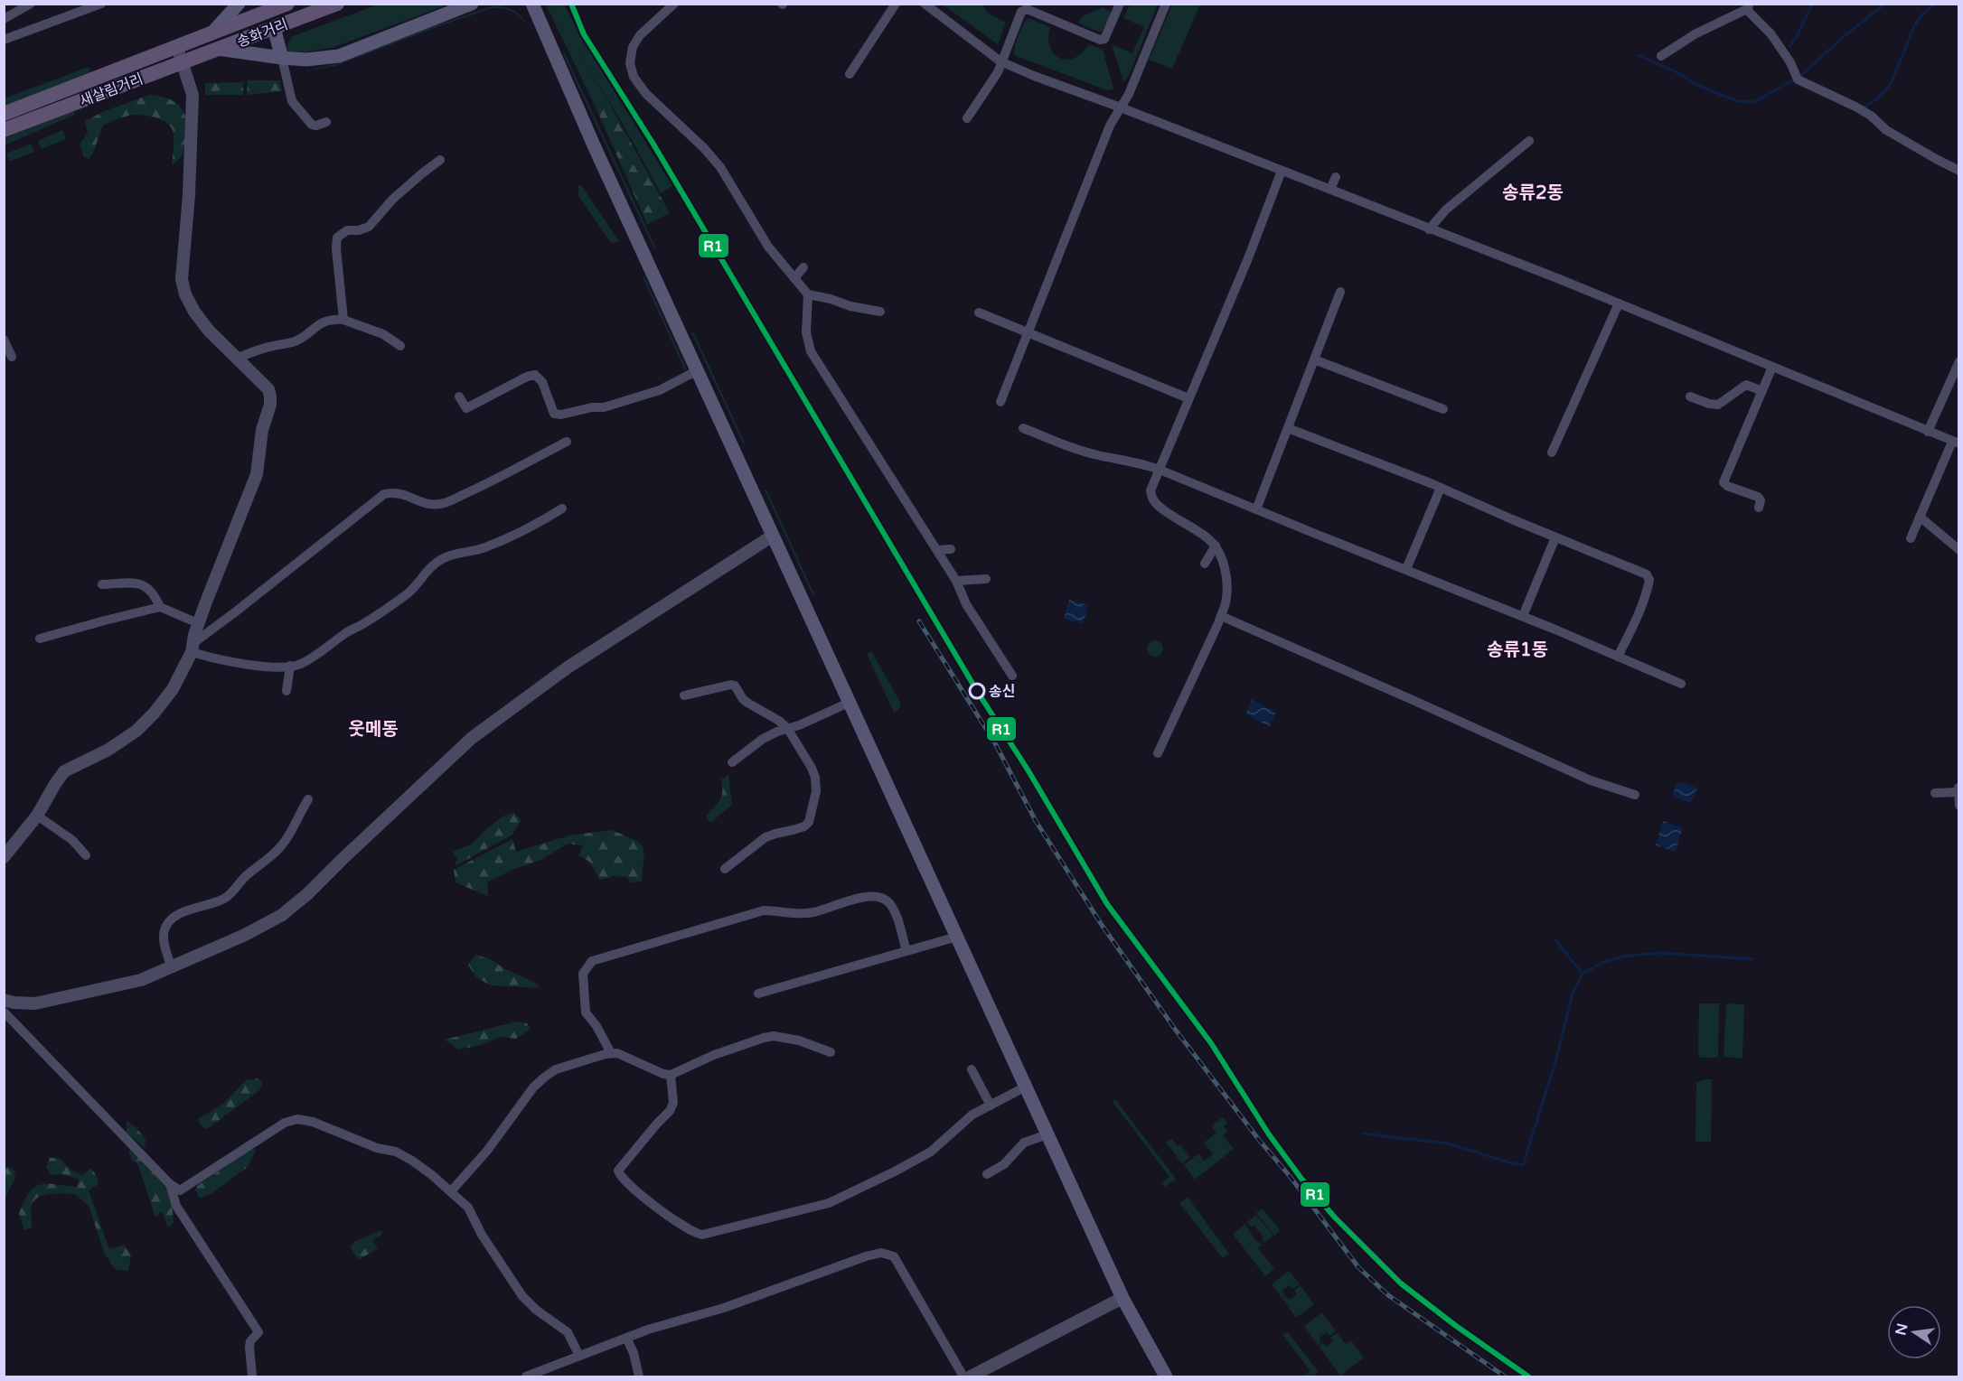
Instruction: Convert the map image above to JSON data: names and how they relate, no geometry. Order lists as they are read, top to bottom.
{
  "streets": {
    "main road": ["송화거리", "새살림거리"]
  },
  "crossings": [
    ["송화거리", "새살림거리"]
  ],
  "districts": ["송류2동", "송류1동", "웃메동"],
  "places": ["송신"],
  "lines": ["transit line R1"],
  "north": "left"
}
